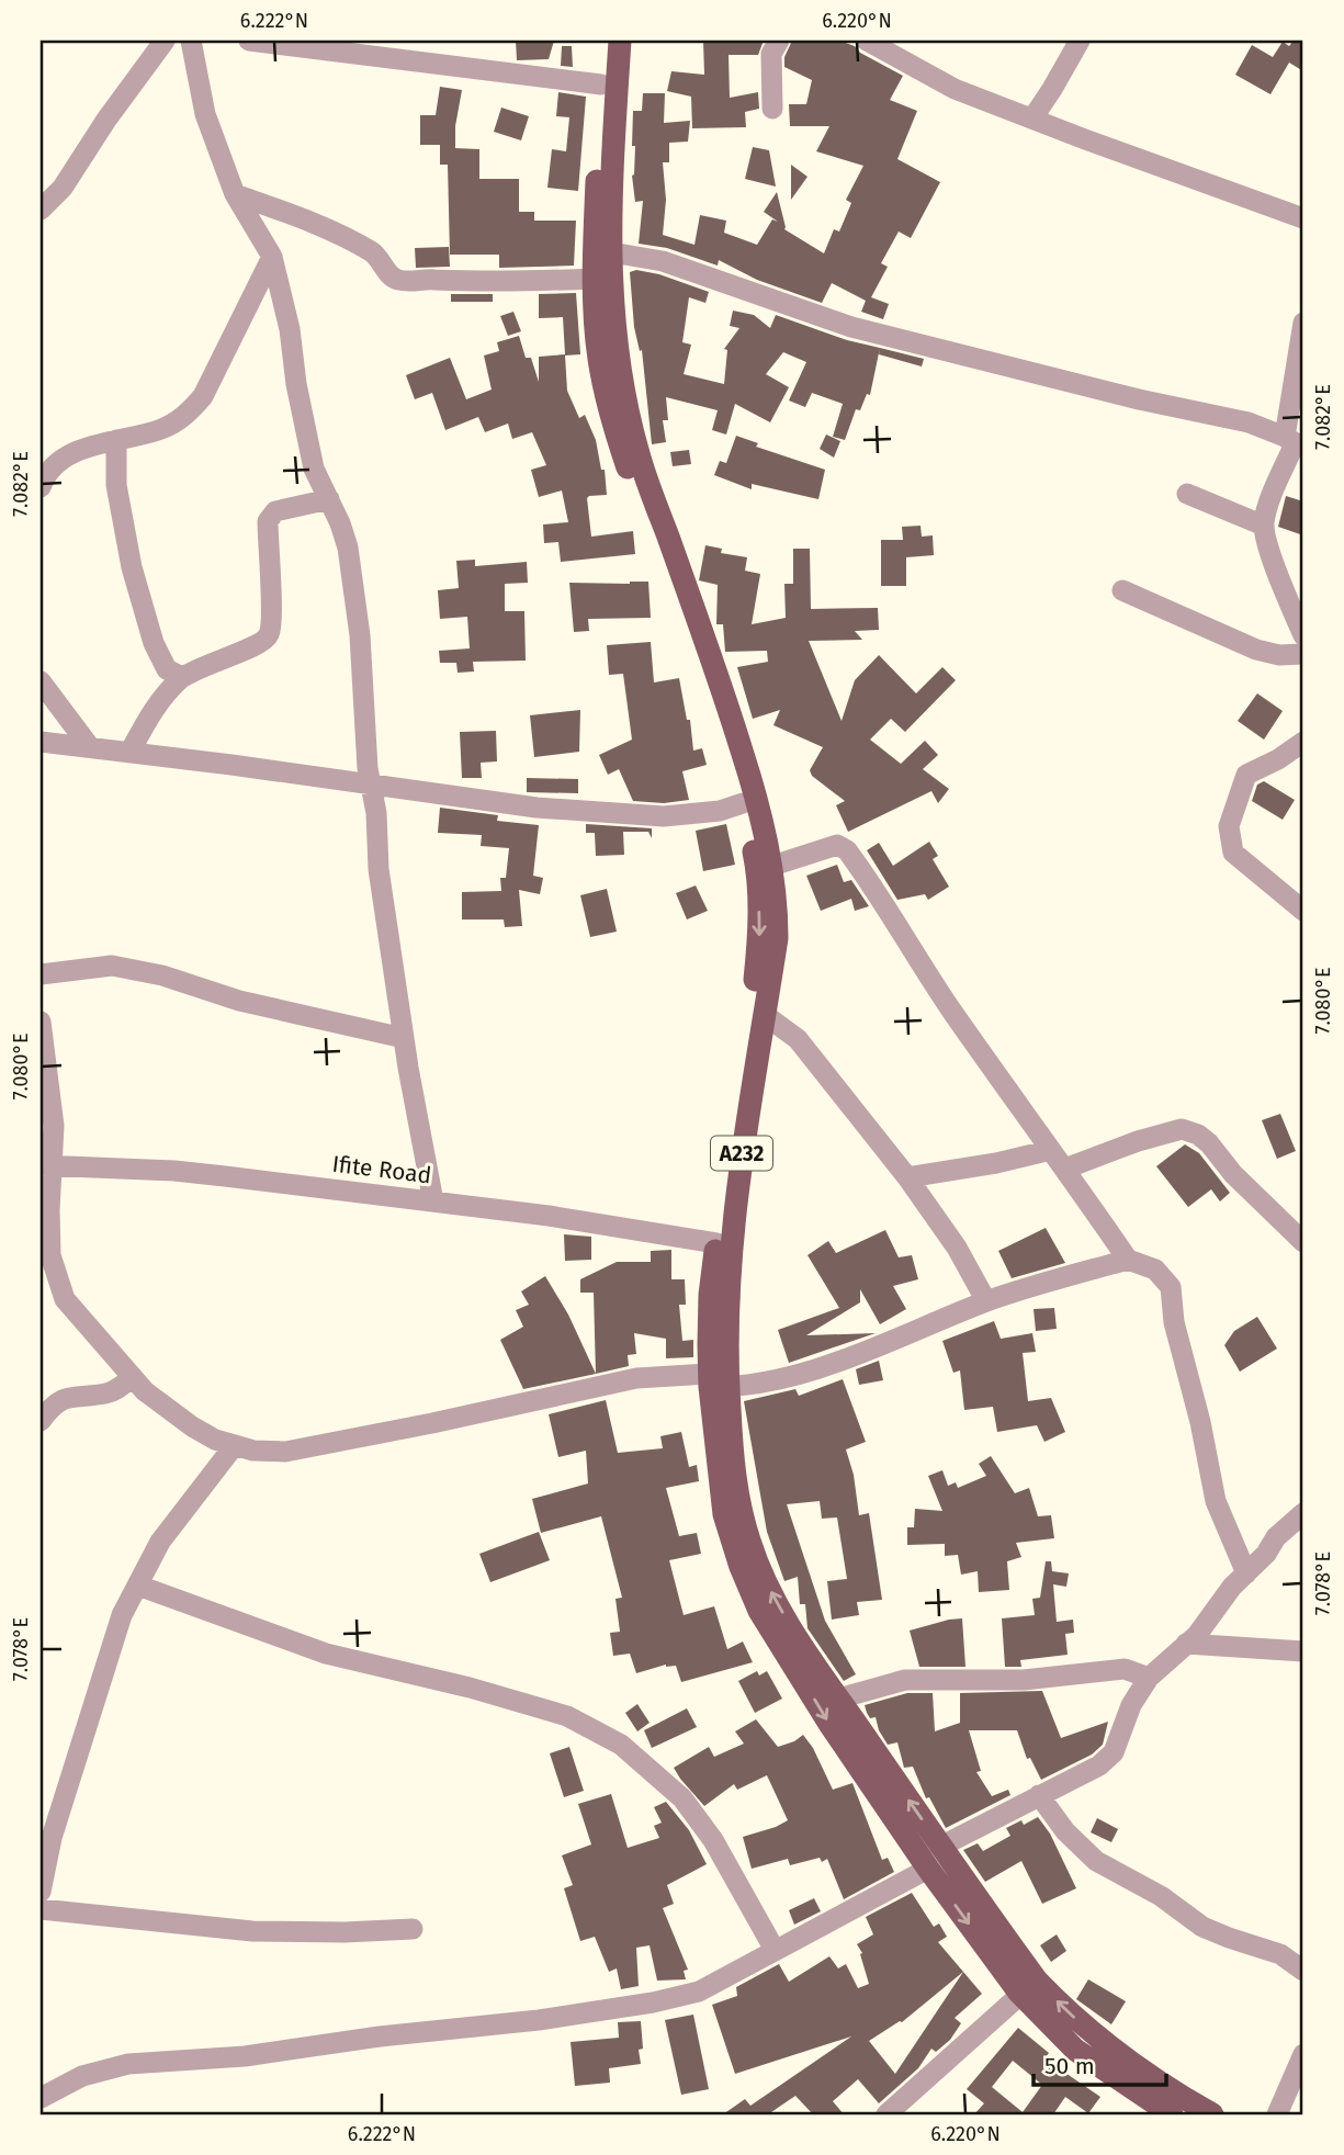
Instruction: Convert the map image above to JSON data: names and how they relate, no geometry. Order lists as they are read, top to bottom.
{
  "streets": {
    "main road": ["A232"],
    "street": ["Ifite Road"]
  },
  "crossings": [
    ["A232", "Ifite Road"]
  ],
  "scale_bar": "50 m",
  "coordinates": [
    "6.222°N",
    "6.220°N",
    "7.082°E",
    "7.080°E",
    "7.078°E"
  ]
}
